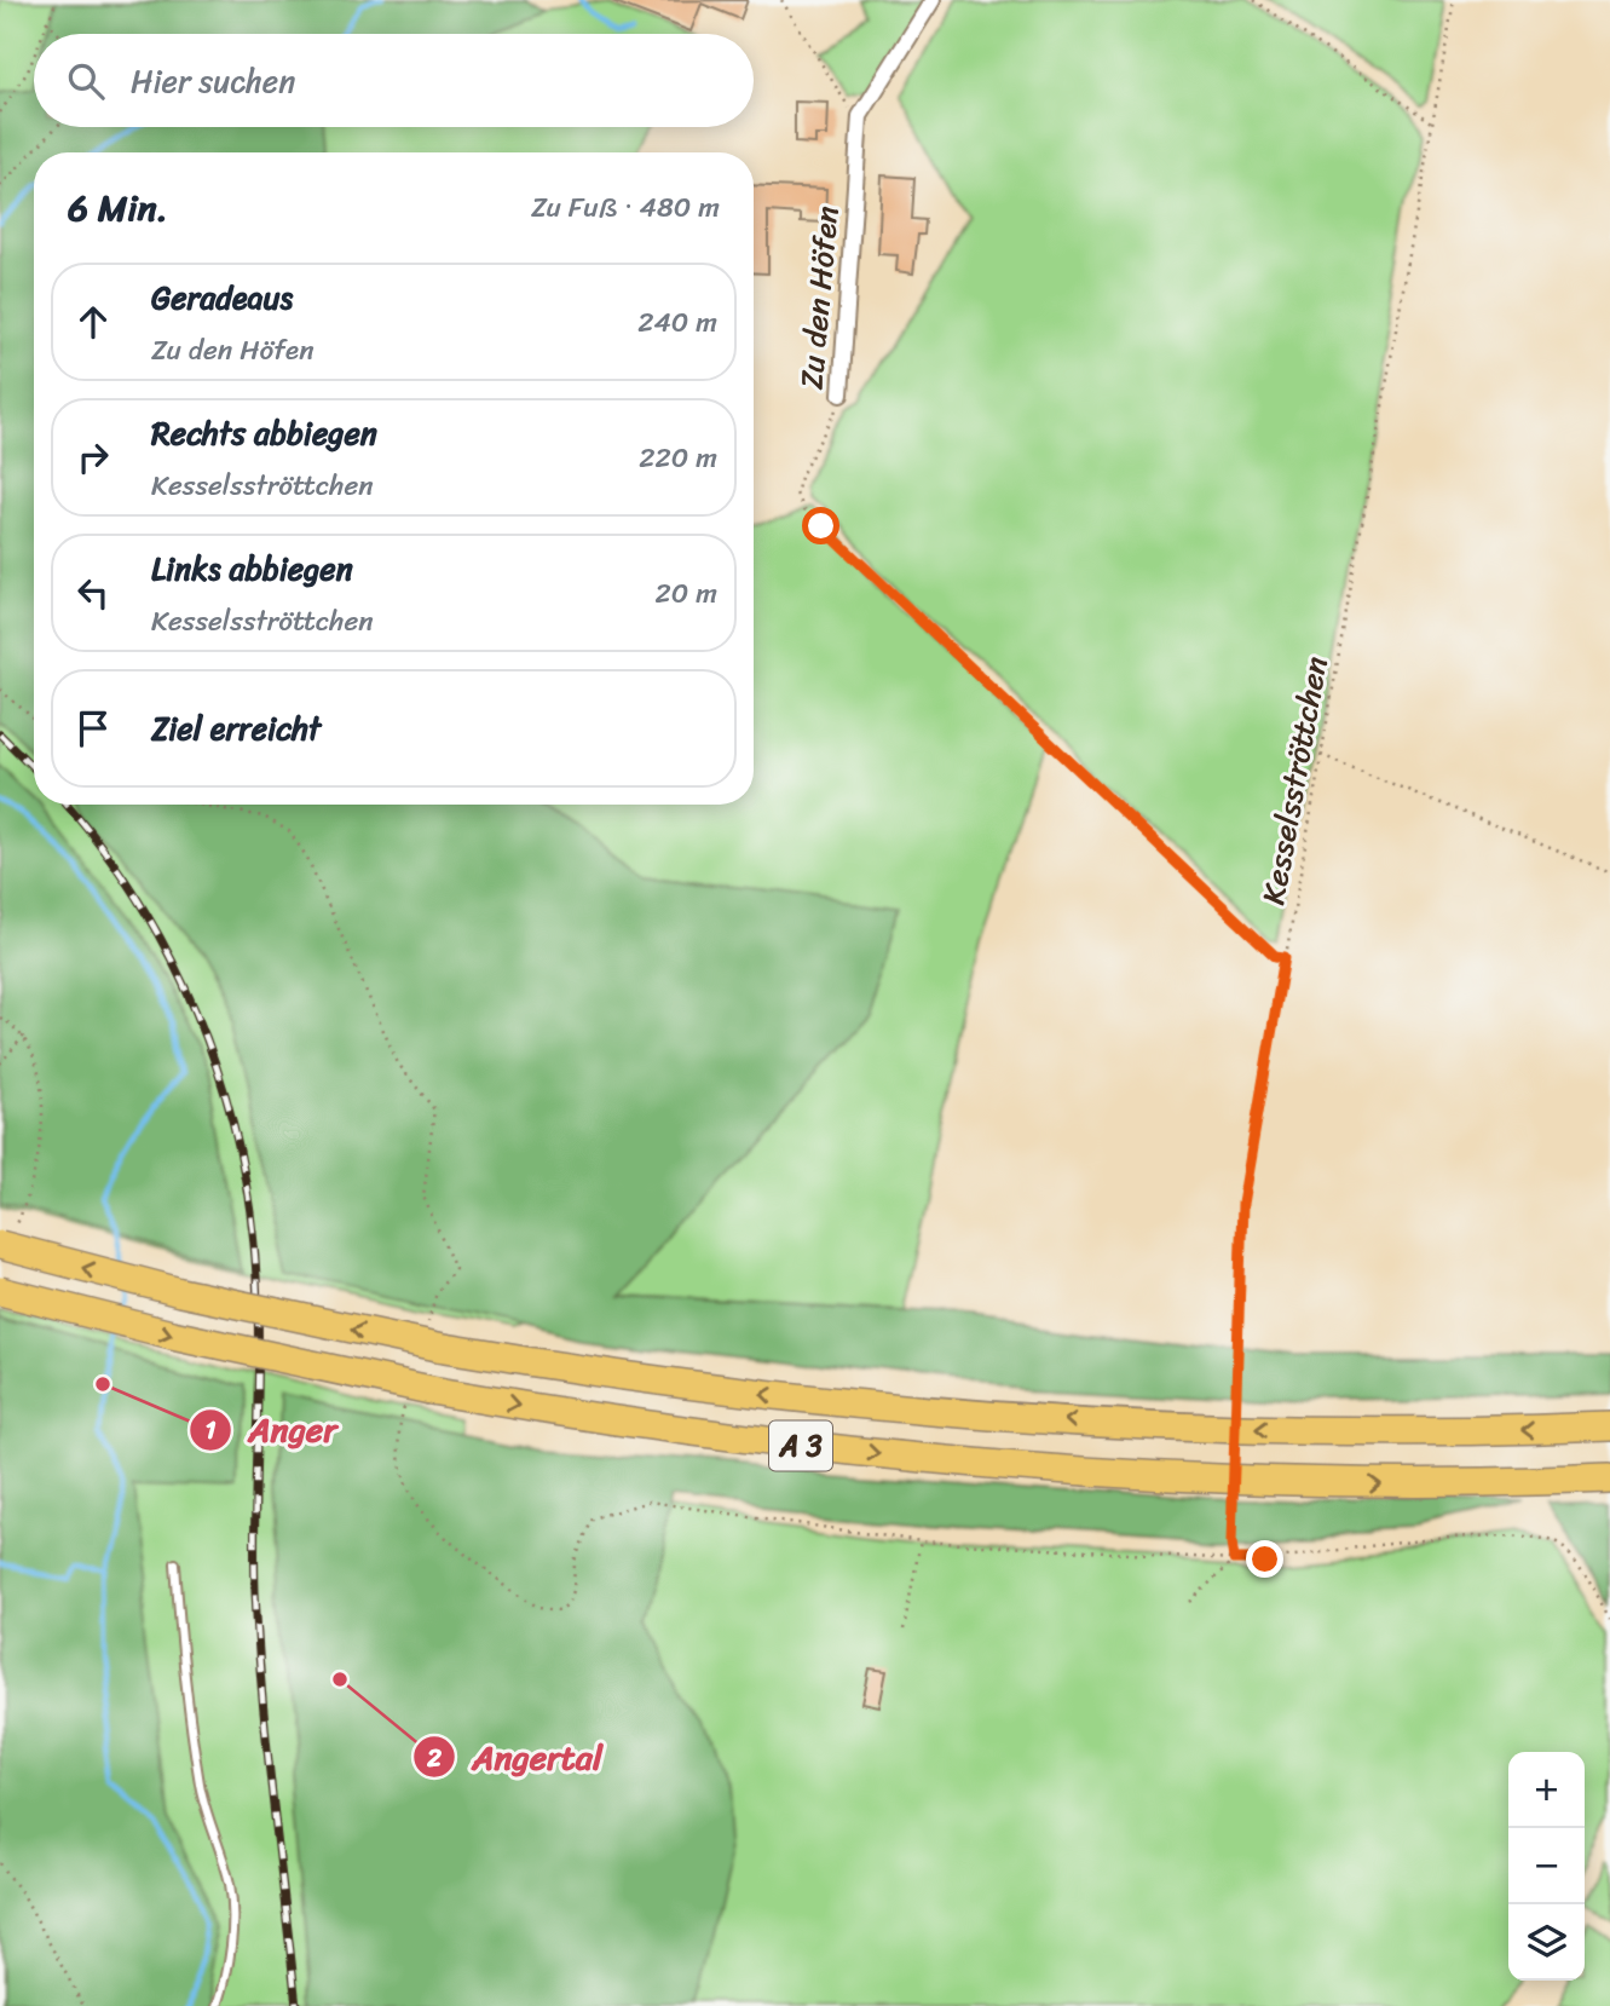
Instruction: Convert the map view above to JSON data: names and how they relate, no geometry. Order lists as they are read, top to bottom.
{
  "streets": {
    "highway": ["A 3"],
    "street": ["Zu den Höfen"],
    "path": ["Kesselsströttchen"]
  },
  "crossings": [
    ["Zu den Höfen", "Kesselsströttchen"]
  ],
  "places": ["Anger", "Angertal"],
  "page": {
    "search": "Hier suchen",
    "heading": ["6 Min.", "Zu Fuß · 480 m"],
    "list": [
      ["Geradeaus", "Zu den Höfen", "240 m"],
      ["Rechts abbiegen", "Kesselsströttchen", "220 m"],
      ["Links abbiegen", "Kesselsströttchen", "20 m"],
      "Ziel erreicht"
    ],
    "map_buttons": ["+", "−"]
  }
}
